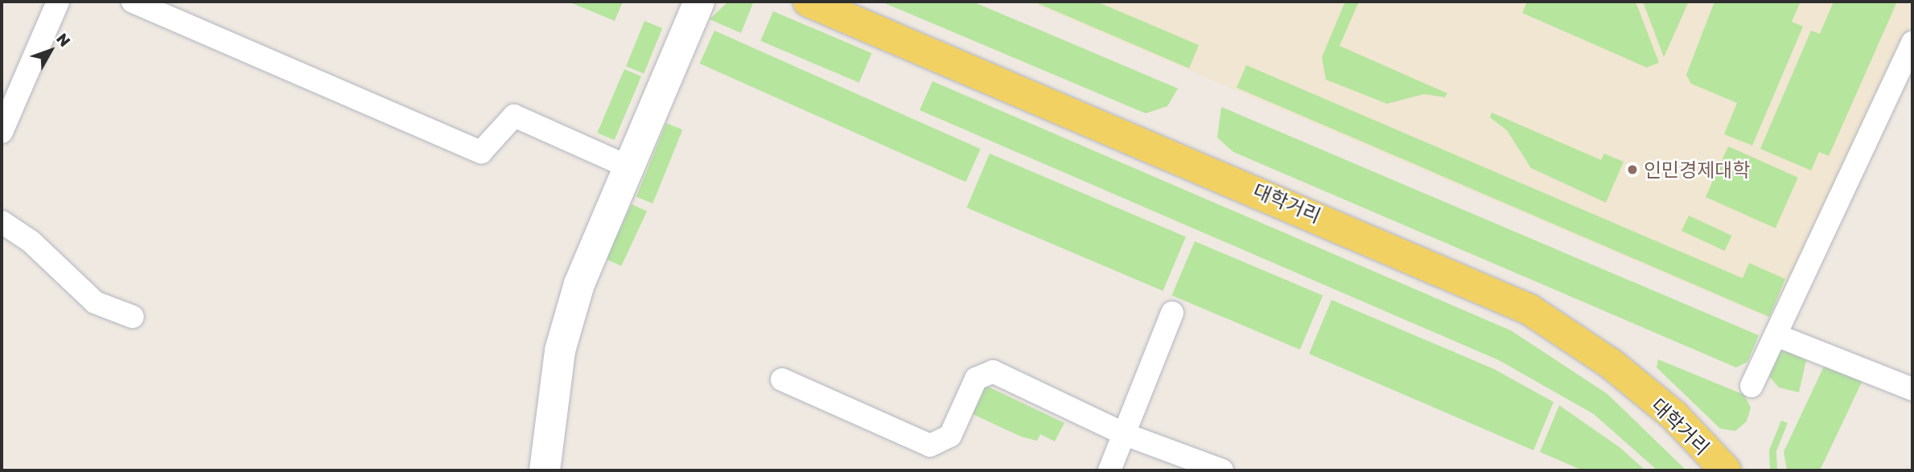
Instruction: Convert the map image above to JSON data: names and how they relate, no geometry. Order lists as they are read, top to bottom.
{
  "streets": {
    "main road": ["대학거리"]
  },
  "places": ["인민경제대학"],
  "north": "top right"
}
